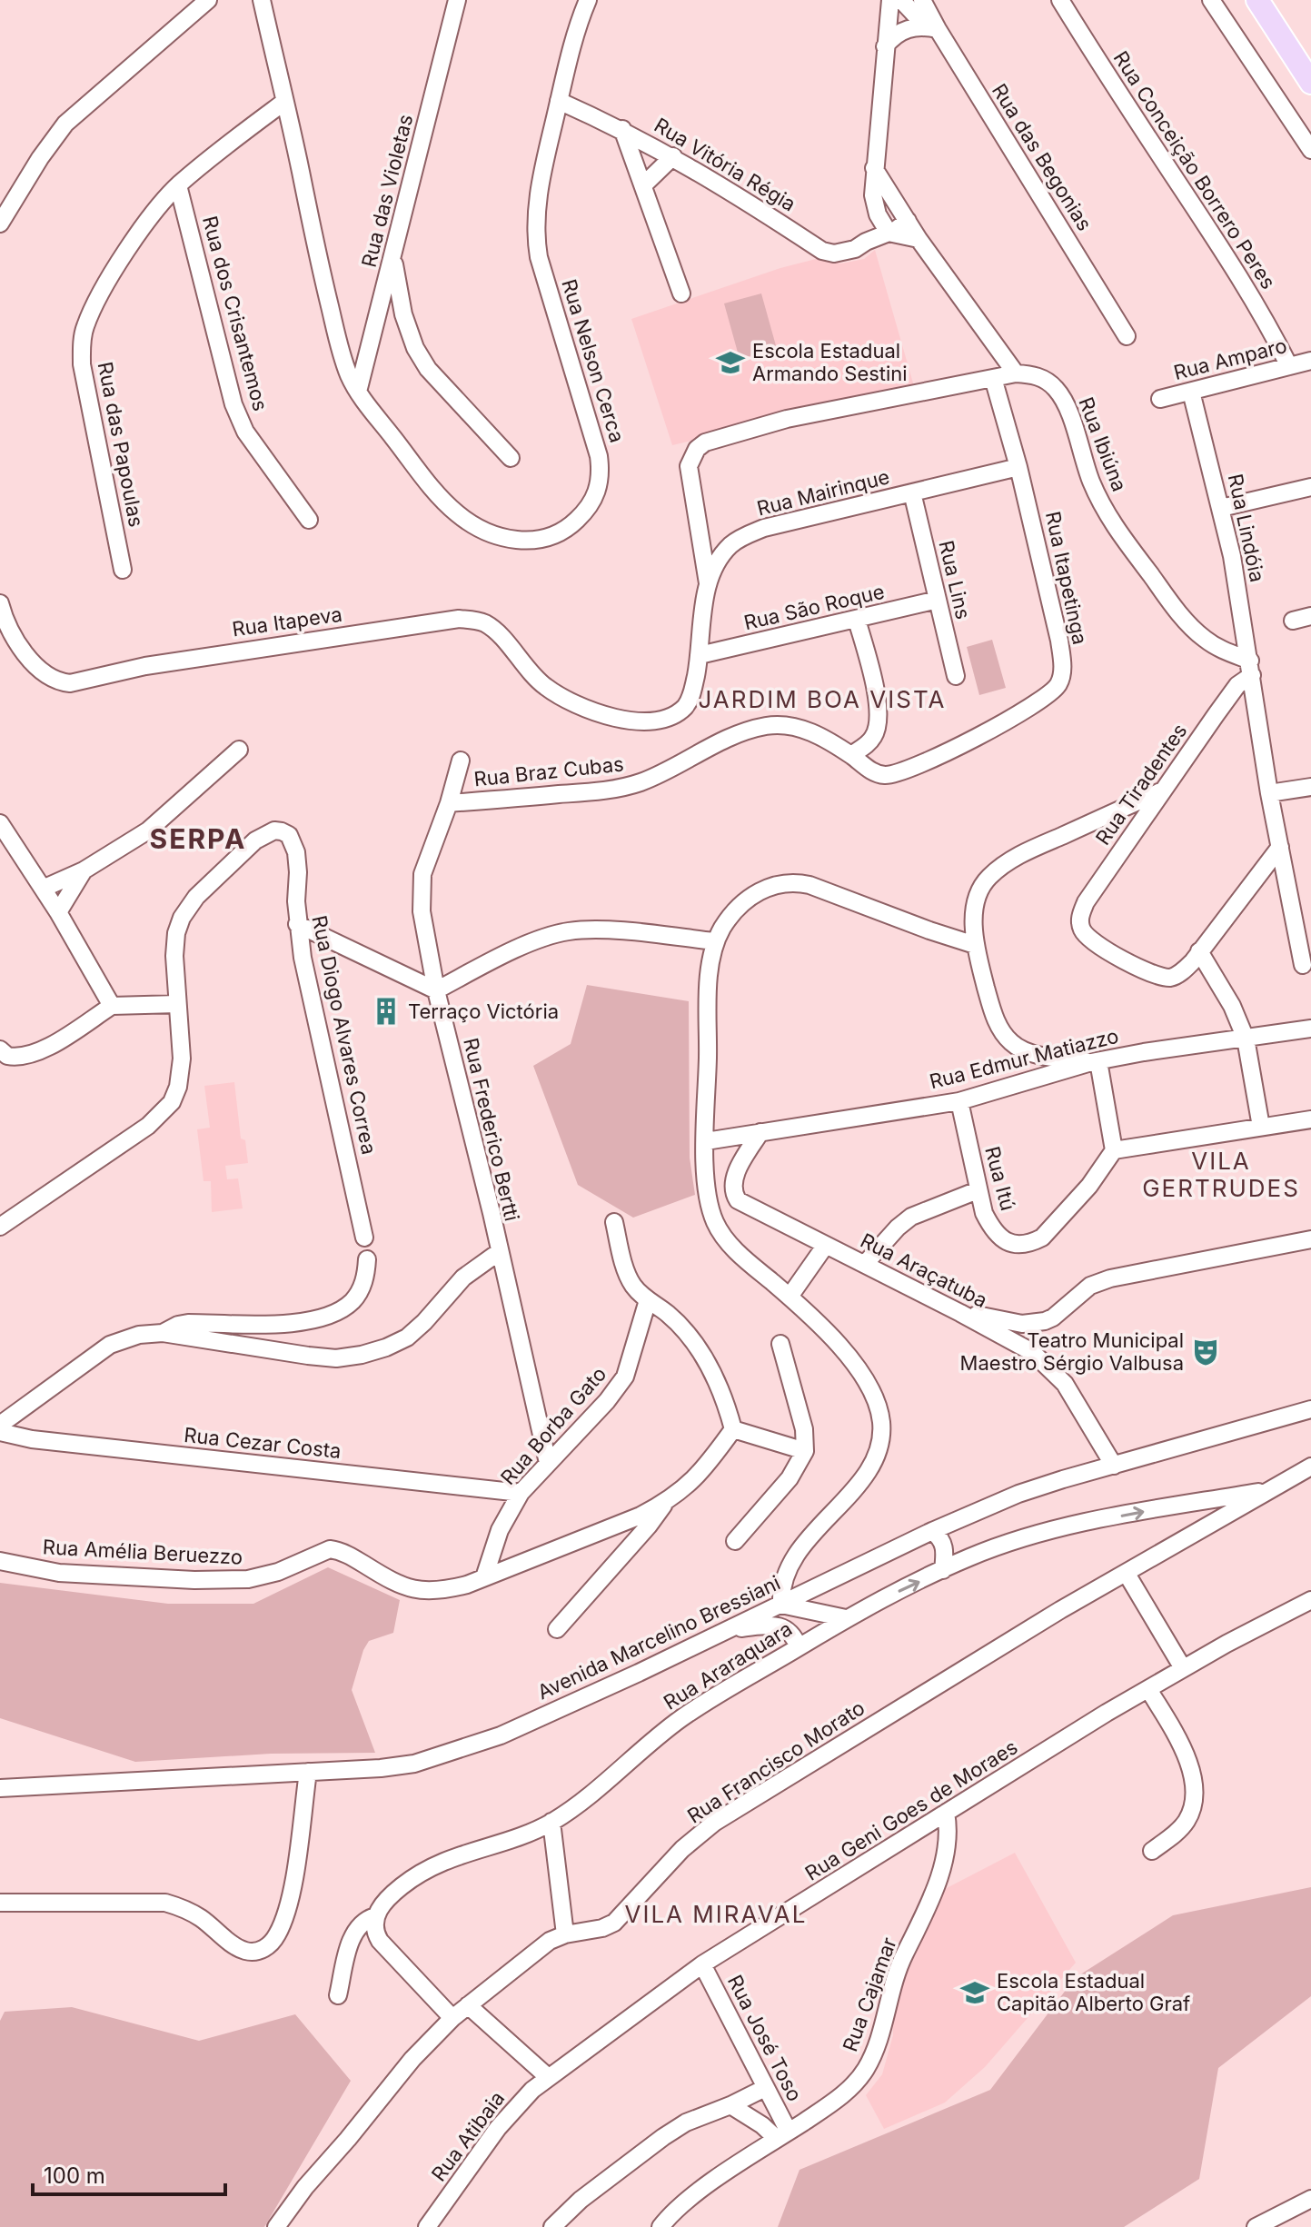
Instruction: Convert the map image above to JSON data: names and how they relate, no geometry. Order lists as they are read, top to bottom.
{
  "streets": {
    "street": [
      "Rua das Begonias",
      "Rua Vitória Régia",
      "Rua Conceição Borrero Peres",
      "Rua das Violetas",
      "Rua dos Crisantemos",
      "Rua Amparo",
      "Rua Nelson Cerca",
      "Rua das Papoulas",
      "Rua Ibiúna",
      "Rua Mairinque",
      "Rua Lindóia",
      "Rua Itapetinga",
      "Rua Lins",
      "Rua São Roque",
      "Rua Itapeva",
      "Rua Braz Cubas",
      "Rua Tiradentes",
      "Rua Diogo Alvares Correa",
      "Rua Edmur Matiazzo",
      "Rua Frederico Bertti",
      "Rua Itú",
      "Rua Araçatuba",
      "Rua Borba Gato",
      "Rua Cezar Costa",
      "Rua Amélia Beruezzo",
      "Avenida Marcelino Bressiani",
      "Rua Araraquara",
      "Rua Francisco Morato",
      "Rua Geni Goes de Moraes",
      "Rua Cajamar",
      "Rua José Toso",
      "Rua Atibaia"
    ]
  },
  "crossings": [
    ["Rua Vitória Régia", "Rua Nelson Cerca"],
    ["Rua Conceição Borrero Peres", "Rua Amparo"],
    ["Rua das Violetas", "Rua Nelson Cerca"],
    ["Rua dos Crisantemos", "Rua das Papoulas"],
    ["Rua Amparo", "Rua Lindóia"],
    ["Rua Nelson Cerca", "Rua das Papoulas"],
    ["Rua Ibiúna", "Rua Mairinque"],
    ["Rua Ibiúna", "Rua Lindóia"],
    ["Rua Ibiúna", "Rua Itapetinga"],
    ["Rua Ibiúna", "Rua Tiradentes"],
    ["Rua Mairinque", "Rua Itapetinga"],
    ["Rua Mairinque", "Rua Lins"],
    ["Rua Mairinque", "Rua São Roque"],
    ["Rua Mairinque", "Rua Itapeva"],
    ["Rua Lindóia", "Rua Tiradentes"],
    ["Rua Itapetinga", "Rua Braz Cubas"],
    ["Rua Lins", "Rua São Roque"],
    ["Rua Braz Cubas", "Rua Frederico Bertti"],
    ["Rua Edmur Matiazzo", "Rua Itú"],
    ["Rua Edmur Matiazzo", "Rua Araçatuba"],
    ["Rua Araçatuba", "Avenida Marcelino Bressiani"],
    ["Rua Borba Gato", "Rua Cezar Costa"],
    ["Rua Borba Gato", "Rua Amélia Beruezzo"],
    ["Rua Araraquara", "Rua Francisco Morato"],
    ["Rua Geni Goes de Moraes", "Rua Cajamar"],
    ["Rua Geni Goes de Moraes", "Rua José Toso"],
    ["Rua Geni Goes de Moraes", "Rua Atibaia"],
    ["Rua Cajamar", "Rua José Toso"]
  ],
  "one_way": ["Rua Araraquara"],
  "districts": [
    "JARDIM BOA VISTA",
    "SERPA",
    "VILA GERTRUDES",
    "VILA MIRAVAL"
  ],
  "places": {
    "school or university": ["Escola Estadual Armando Sestini", "Escola Estadual Capitão Alberto Graf"],
    "building": ["Terraço Victória"],
    "theatre": ["Teatro Municipal Maestro Sérgio Valbusa"]
  },
  "scale_bar": "100 m"
}
